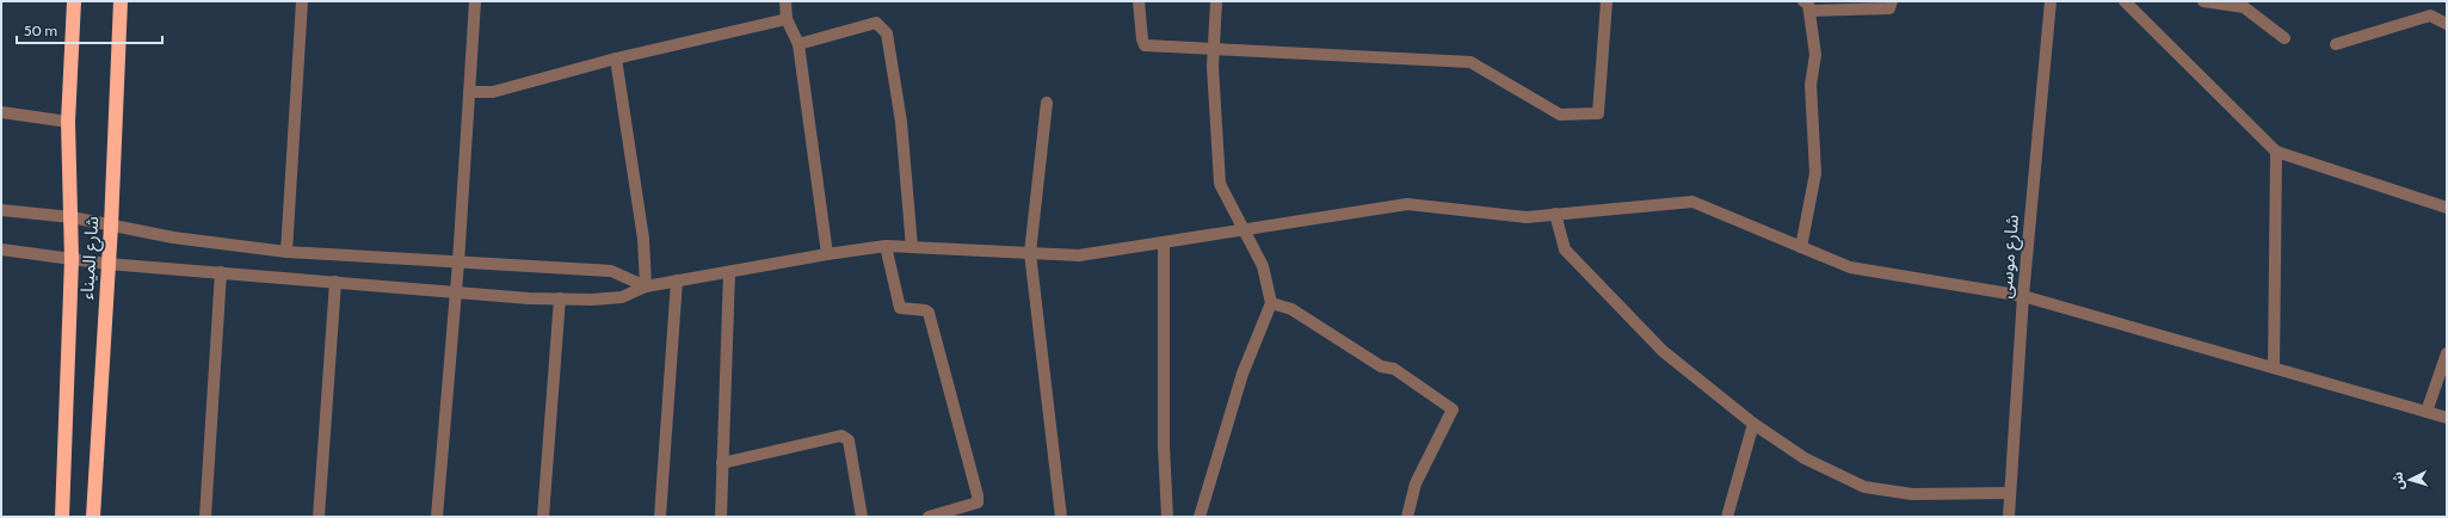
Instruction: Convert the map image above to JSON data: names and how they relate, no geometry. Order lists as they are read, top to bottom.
{
  "streets": {
    "highway": ["شارع الميناء"],
    "street": ["شارع موسى"]
  },
  "scale_bar": "50 m",
  "north": "left"
}
